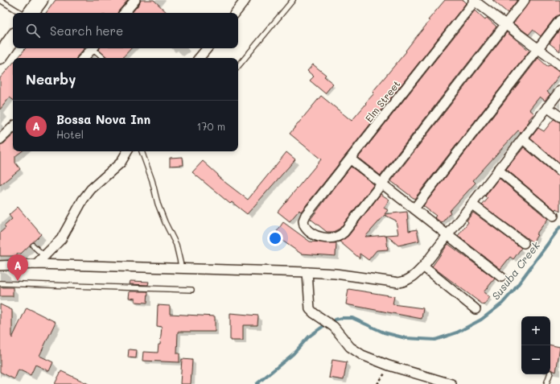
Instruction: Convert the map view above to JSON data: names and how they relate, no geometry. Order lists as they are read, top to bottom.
{
  "streets": {
    "street": ["Elm Street"]
  },
  "water": ["Susuba Creek"],
  "page": {
    "search": "Search here",
    "heading": "Nearby",
    "list": [
      {
        "mark": "A",
        "name": "Bossa Nova Inn",
        "note": "Hotel",
        "value": "170 m"
      }
    ],
    "pins": "A",
    "map_buttons": ["+", "−"]
  }
}
